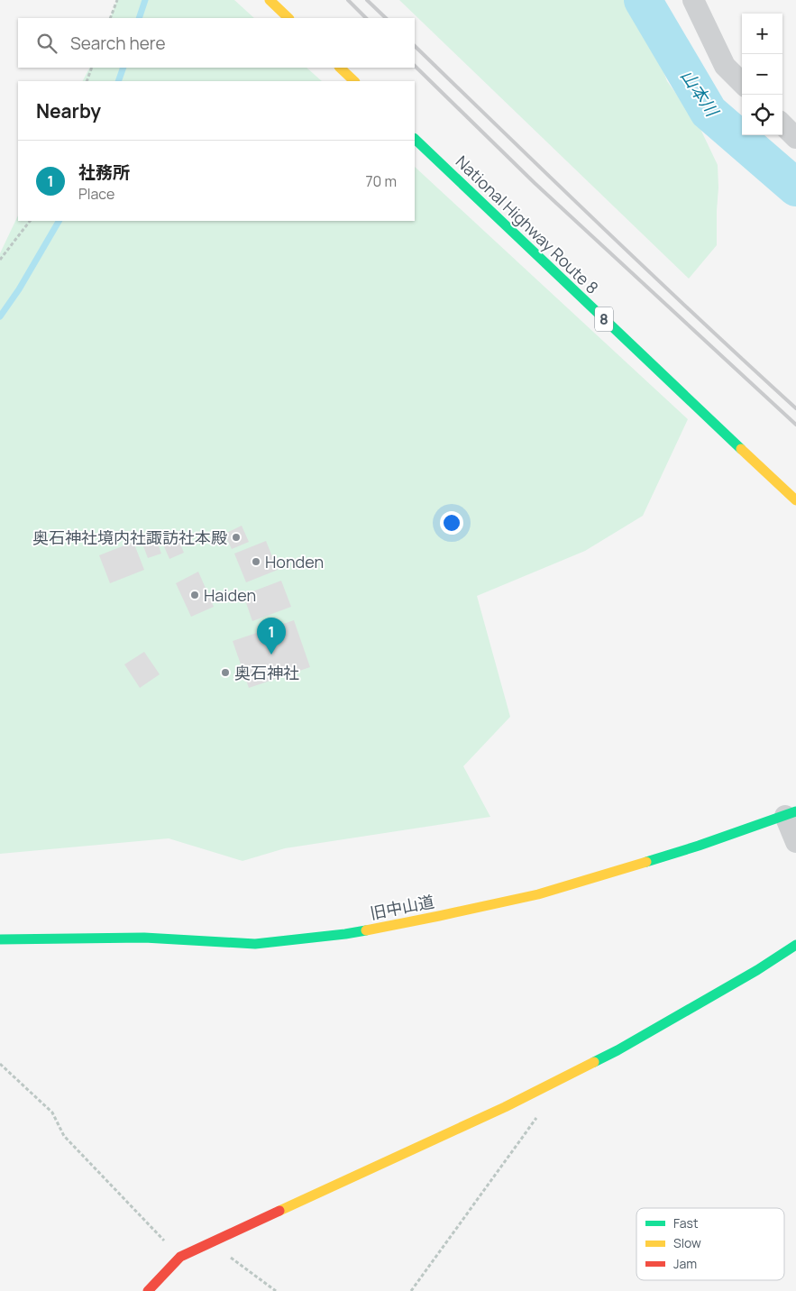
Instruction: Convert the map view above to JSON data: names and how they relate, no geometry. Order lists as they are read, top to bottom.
{
  "streets": {
    "main road": ["National Highway Route 8", "8", "旧中山道"]
  },
  "water": ["山本川"],
  "places": [
    "奥石神社境内社諏訪社本殿",
    "Honden",
    "Haiden",
    "奥石神社"
  ],
  "legend": ["Fast", "Slow", "Jam"],
  "page": {
    "map_buttons": ["+", "−"],
    "search": "Search here",
    "heading": "Nearby",
    "list": [
      {
        "mark": "1",
        "name": "社務所",
        "note": "Place",
        "value": "70 m"
      }
    ],
    "pins": "1"
  }
}
